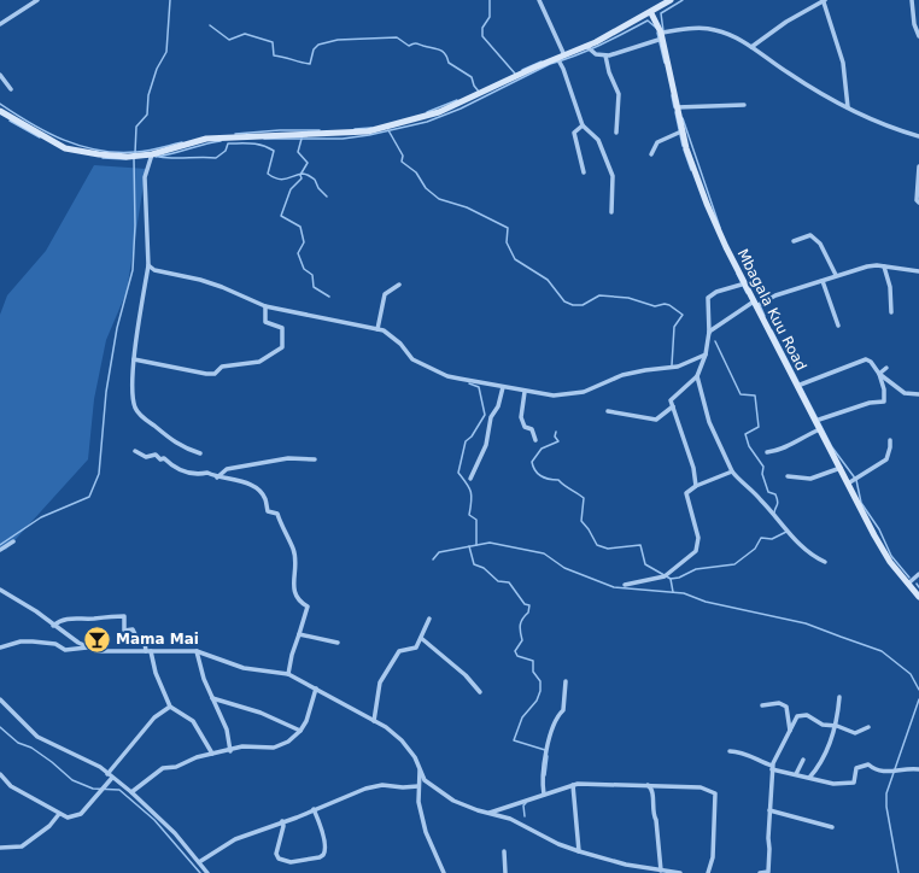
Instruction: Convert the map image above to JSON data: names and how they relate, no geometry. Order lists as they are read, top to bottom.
{
  "streets": {
    "street": ["Mbagala Kuu Road"]
  },
  "places": {
    "bar": ["Mama Mai"]
  }
}
